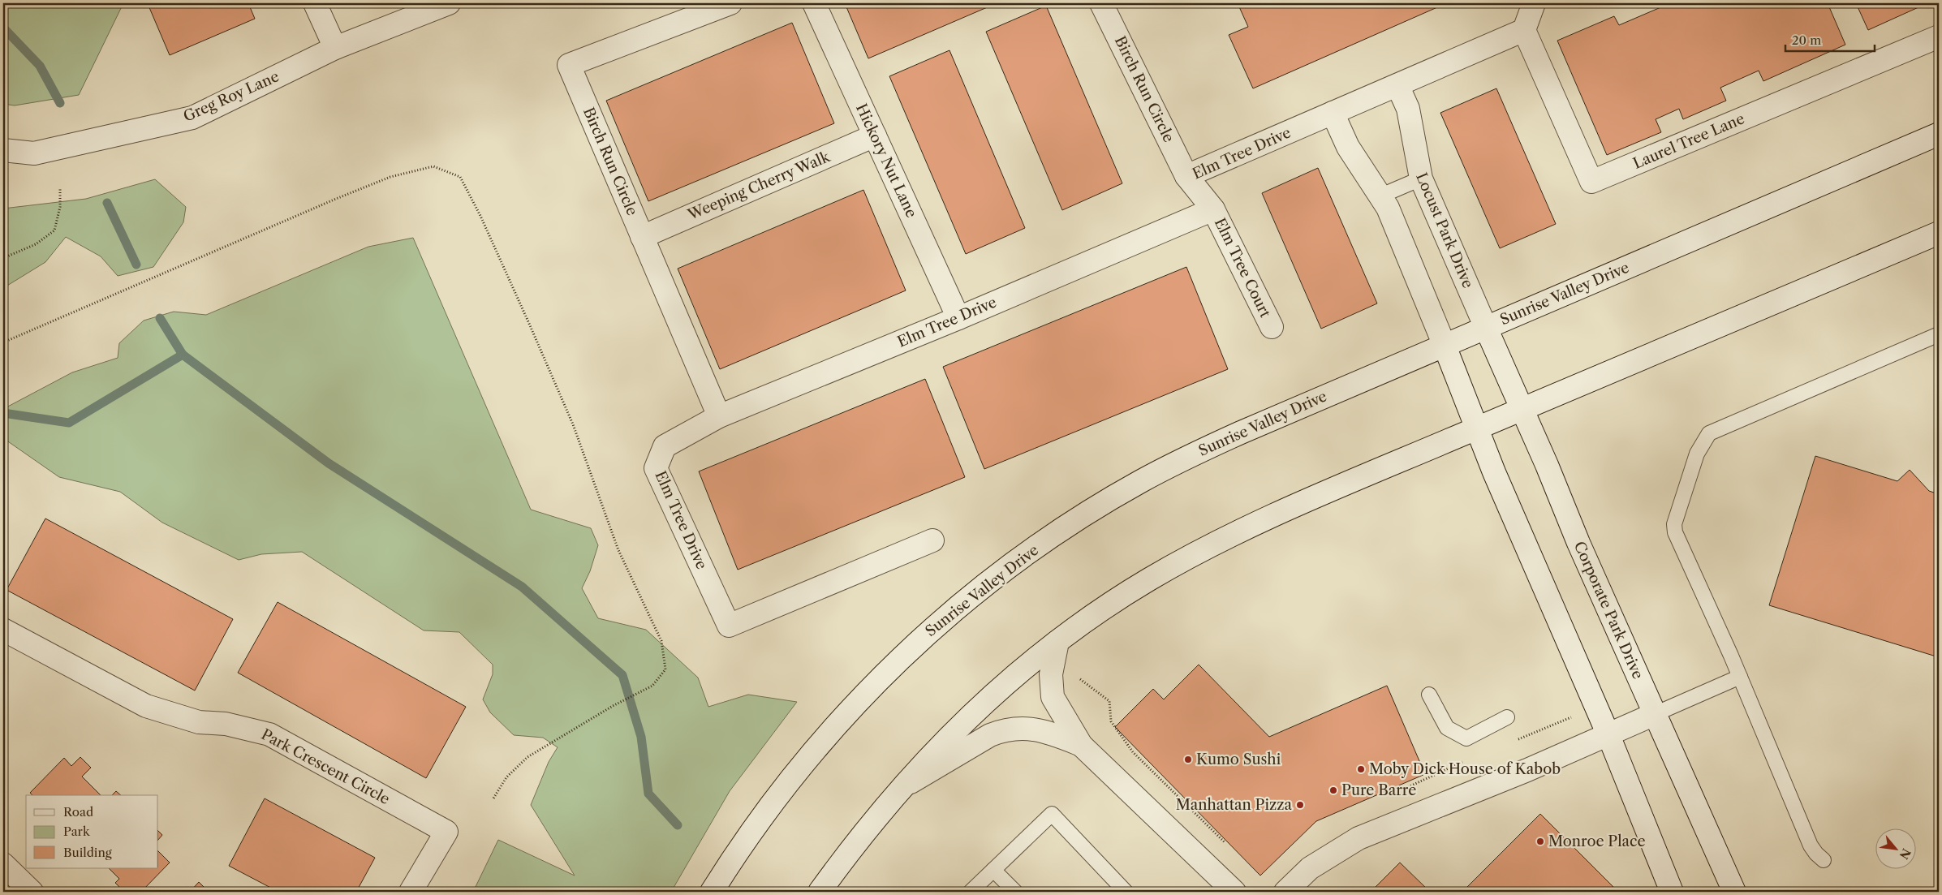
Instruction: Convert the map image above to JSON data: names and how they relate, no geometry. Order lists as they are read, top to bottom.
{
  "streets": {
    "street": [
      "Birch Run Circle",
      "Greg Roy Lane",
      "Laurel Tree Lane",
      "Elm Tree Drive",
      "Hickory Nut Lane",
      "Weeping Cherry Walk",
      "Locust Park Drive",
      "Elm Tree Court",
      "Sunrise Valley Drive",
      "Corporate Park Drive",
      "Park Crescent Circle"
    ]
  },
  "crossings": [
    ["Birch Run Circle", "Elm Tree Drive"],
    ["Birch Run Circle", "Weeping Cherry Walk"],
    ["Laurel Tree Lane", "Elm Tree Drive"],
    ["Elm Tree Drive", "Hickory Nut Lane"],
    ["Elm Tree Drive", "Locust Park Drive"],
    ["Elm Tree Drive", "Elm Tree Court"],
    ["Hickory Nut Lane", "Weeping Cherry Walk"],
    ["Locust Park Drive", "Sunrise Valley Drive"],
    ["Locust Park Drive", "Corporate Park Drive"],
    ["Sunrise Valley Drive", "Corporate Park Drive"]
  ],
  "places": [
    "Kumo Sushi",
    "Moby Dick House of Kabob",
    "Pure Barre",
    "Manhattan Pizza",
    "Monroe Place"
  ],
  "legend": ["Road", "Park", "Building"],
  "scale_bar": "20 m",
  "north": "bottom right"
}
